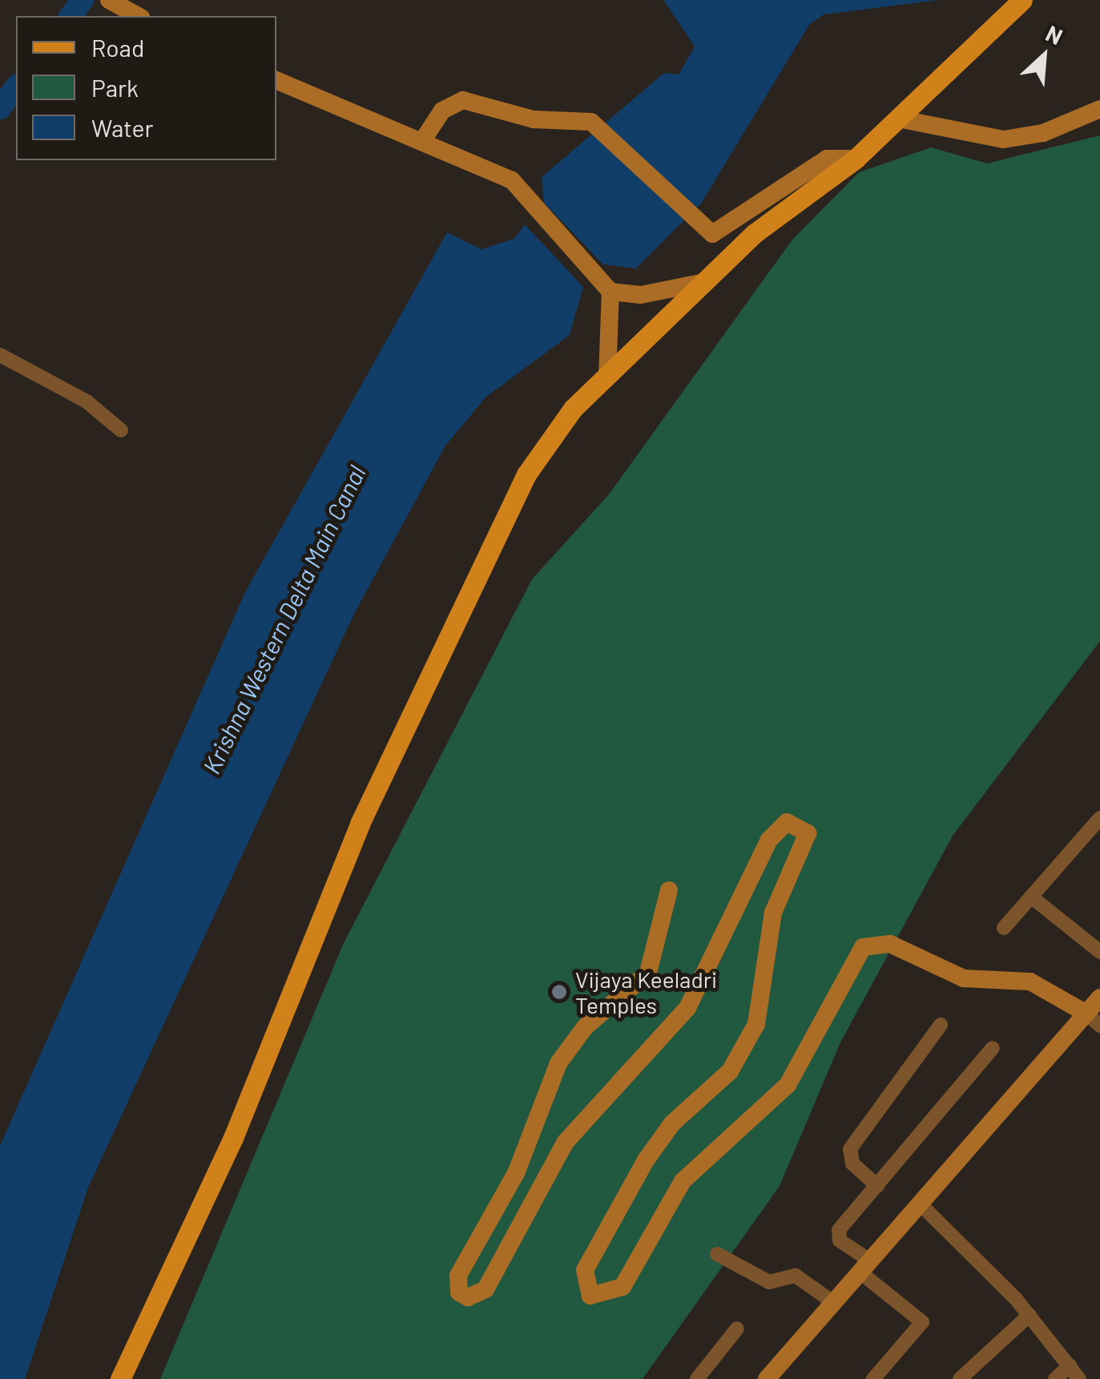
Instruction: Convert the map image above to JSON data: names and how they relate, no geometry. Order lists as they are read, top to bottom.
{
  "water": ["Krishna Western Delta Main Canal"],
  "places": ["Vijaya Keeladri Temples"],
  "legend": ["Road", "Park", "Water"],
  "north": "top right"
}
